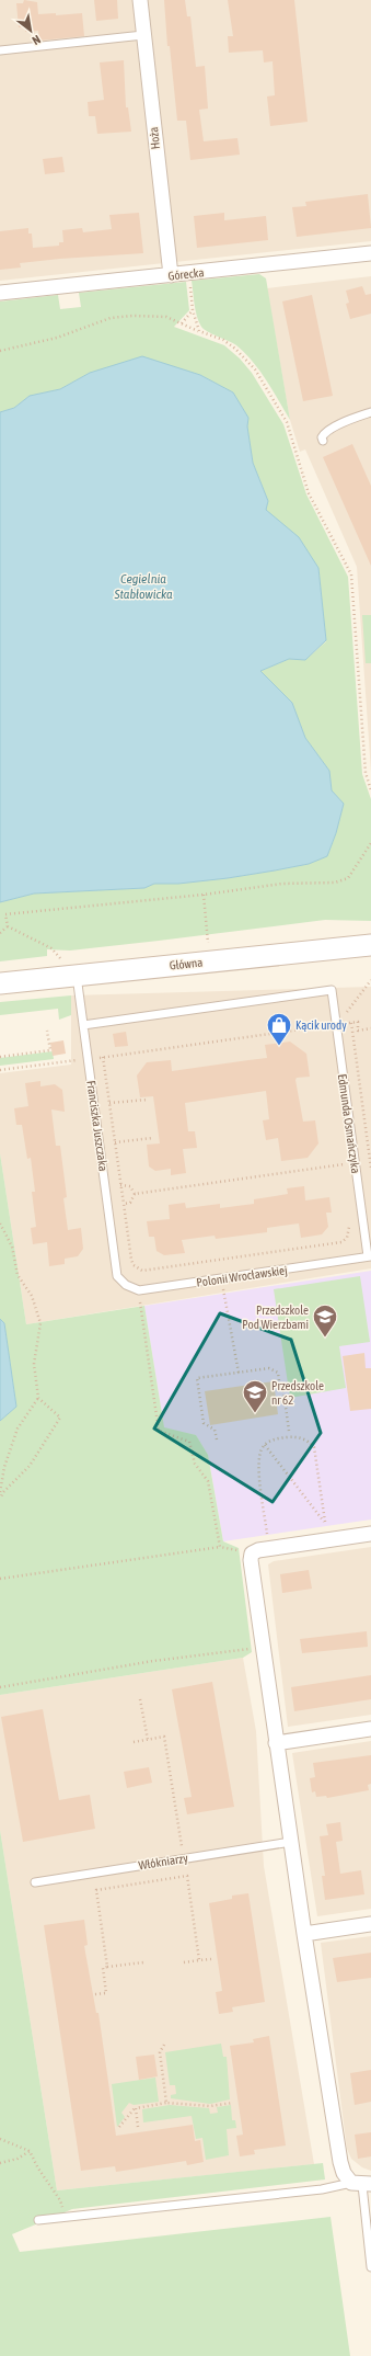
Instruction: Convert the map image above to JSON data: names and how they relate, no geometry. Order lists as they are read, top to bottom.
{
  "streets": {
    "street": ["Hoża", "Górecka", "Główna"],
    "lane": [
      "Edmunda Osmańczyka",
      "Franciszka Juszczaka",
      "Polonii Wrocławskiej",
      "Włókniarzy"
    ]
  },
  "crossings": [
    ["Hoża", "Górecka"],
    ["Główna", "Franciszka Juszczaka"],
    ["Edmunda Osmańczyka", "Franciszka Juszczaka"],
    ["Edmunda Osmańczyka", "Polonii Wrocławskiej"],
    ["Franciszka Juszczaka", "Polonii Wrocławskiej"]
  ],
  "water": ["Cegielnia Stabłowicka"],
  "places": {
    "shop": ["Kącik urody"],
    "school or university": ["Przedszkole Pod Wierzbami", "Przedszkole nr 62"]
  },
  "north": "bottom right"
}
